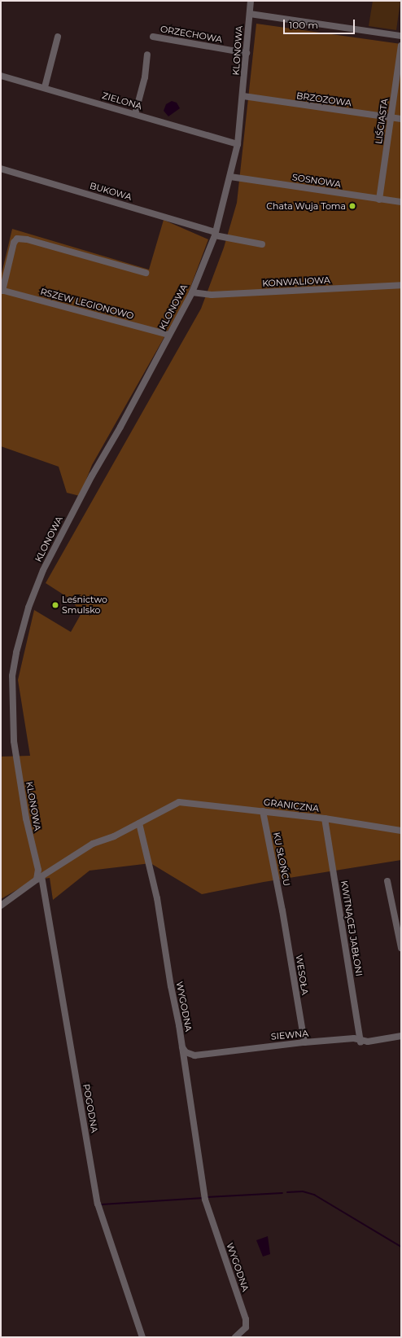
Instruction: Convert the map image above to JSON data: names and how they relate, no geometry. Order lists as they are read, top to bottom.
{
  "streets": {
    "street": [
      "ORZECHOWA",
      "KLONOWA",
      "BRZOZOWA",
      "ZIELONA",
      "LIŚCIASTA",
      "SOSNOWA",
      "BUKOWA",
      "KONWALIOWA",
      "RSZEW LEGIONOWO",
      "GRANICZNA",
      "KU SŁOŃCU",
      "KWITNĄCEJ JABŁONI",
      "WESOŁA",
      "WYGODNA",
      "SIEWNA",
      "POGODNA"
    ]
  },
  "crossings": [
    ["ORZECHOWA", "KLONOWA"],
    ["KLONOWA", "BRZOZOWA"],
    ["KLONOWA", "ZIELONA"],
    ["KLONOWA", "SOSNOWA"],
    ["KLONOWA", "BUKOWA"],
    ["KLONOWA", "KONWALIOWA"],
    ["KLONOWA", "RSZEW LEGIONOWO"],
    ["KLONOWA", "POGODNA"],
    ["BRZOZOWA", "LIŚCIASTA"],
    ["LIŚCIASTA", "SOSNOWA"],
    ["GRANICZNA", "KU SŁOŃCU"],
    ["GRANICZNA", "KWITNĄCEJ JABŁONI"],
    ["GRANICZNA", "WYGODNA"],
    ["KU SŁOŃCU", "WESOŁA"],
    ["KWITNĄCEJ JABŁONI", "SIEWNA"],
    ["WESOŁA", "SIEWNA"],
    ["WYGODNA", "SIEWNA"]
  ],
  "places": ["Chata Wuja Toma", "Leśnictwo Smulsko"],
  "scale_bar": "100 m"
}
